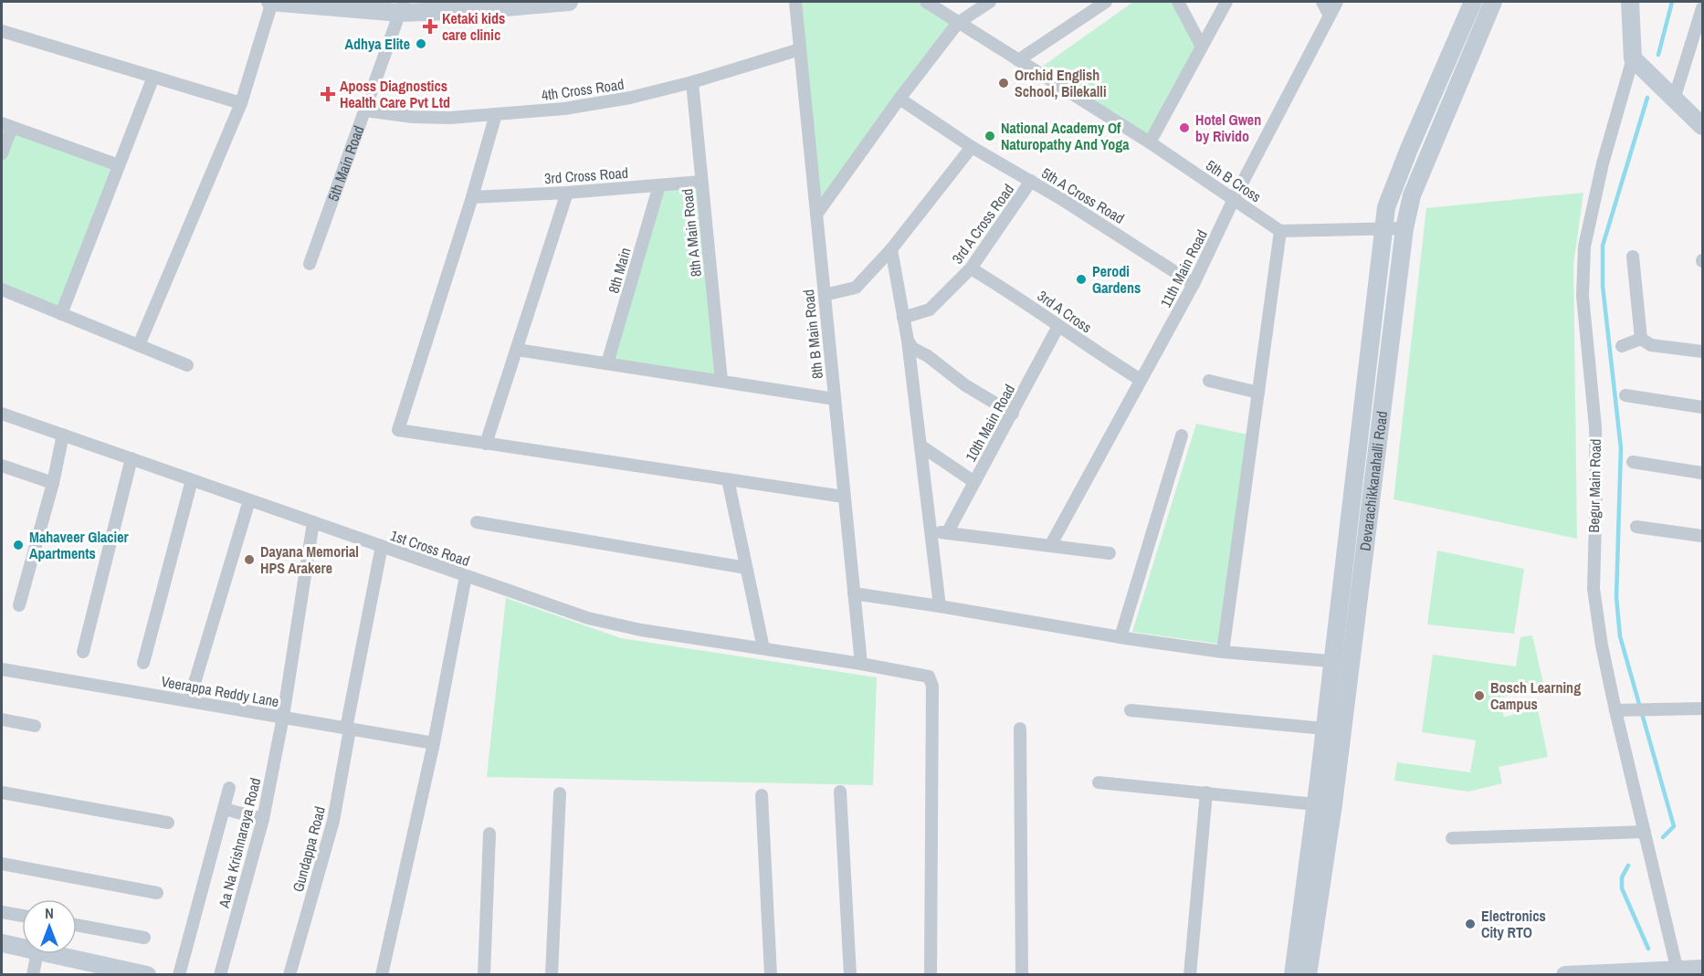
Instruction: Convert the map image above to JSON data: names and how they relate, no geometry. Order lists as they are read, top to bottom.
{
  "streets": {
    "main road": ["Devarachikkanahalli Road", "Begur Main Road"],
    "street": [
      "4th Cross Road",
      "5th Main Road",
      "3rd Cross Road",
      "5th B Cross",
      "5th A Cross Road",
      "3rd A Cross Road",
      "8th A Main Road",
      "11th Main Road",
      "8th Main",
      "3rd A Cross",
      "8th B Main Road",
      "10th Main Road",
      "1st Cross Road",
      "Veerappa Reddy Lane",
      "Aa Na Krishnaraya Road",
      "Gundappa Road"
    ]
  },
  "crossings": [
    ["4th Cross Road", "5th Main Road"],
    ["4th Cross Road", "8th A Main Road"],
    ["4th Cross Road", "8th B Main Road"],
    ["3rd Cross Road", "8th A Main Road"],
    ["3rd Cross Road", "8th Main"],
    ["5th B Cross", "11th Main Road"],
    ["5th A Cross Road", "3rd A Cross Road"],
    ["5th A Cross Road", "11th Main Road"],
    ["3rd A Cross Road", "3rd A Cross"],
    ["11th Main Road", "3rd A Cross"],
    ["3rd A Cross", "10th Main Road"],
    ["8th B Main Road", "1st Cross Road"],
    ["1st Cross Road", "Aa Na Krishnaraya Road"],
    ["1st Cross Road", "Gundappa Road"],
    ["Veerappa Reddy Lane", "Aa Na Krishnaraya Road"],
    ["Veerappa Reddy Lane", "Gundappa Road"]
  ],
  "places": {
    "health": ["Ketaki kids care clinic", "Aposs Diagnostics Health Care Pvt Ltd"],
    "other": [
      "Adhya Elite",
      "Orchid English School, Bilekalli",
      "Hotel Gwen by Rivido",
      "National Academy Of Naturopathy And Yoga",
      "Perodi Gardens",
      "Mahaveer Glacier Apartments",
      "Dayana Memorial HPS Arakere",
      "Bosch Learning Campus",
      "Electronics City RTO"
    ]
  },
  "north": "top"
}
